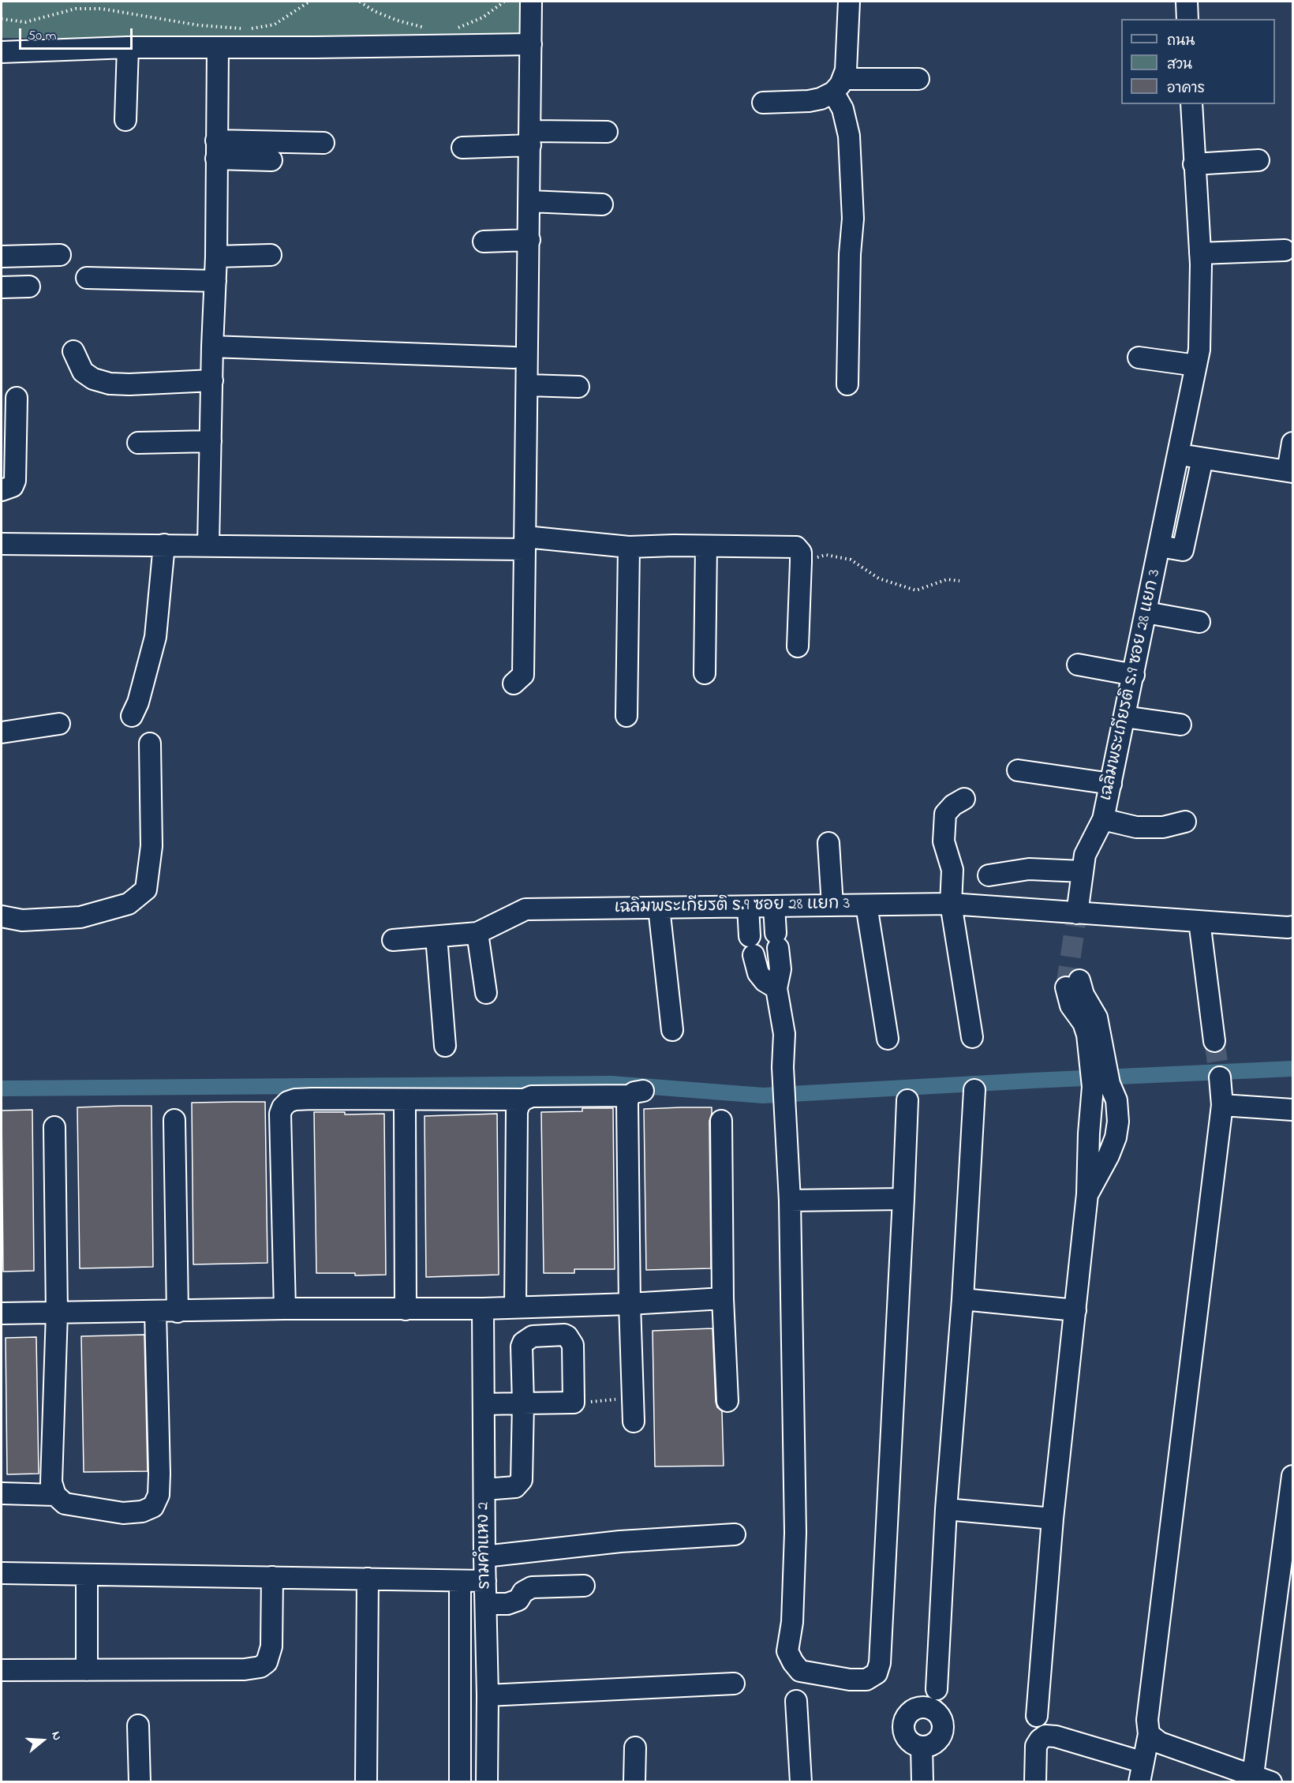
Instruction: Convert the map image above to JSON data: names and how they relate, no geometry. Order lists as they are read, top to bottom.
{
  "streets": {
    "street": ["เฉลิมพระเกียรติ ร.9 ซอย 28 แยก 3", "รามคำแหง 2"]
  },
  "legend": ["ถนน", "สวน", "อาคาร"],
  "scale_bar": "50 m",
  "north": "right"
}
